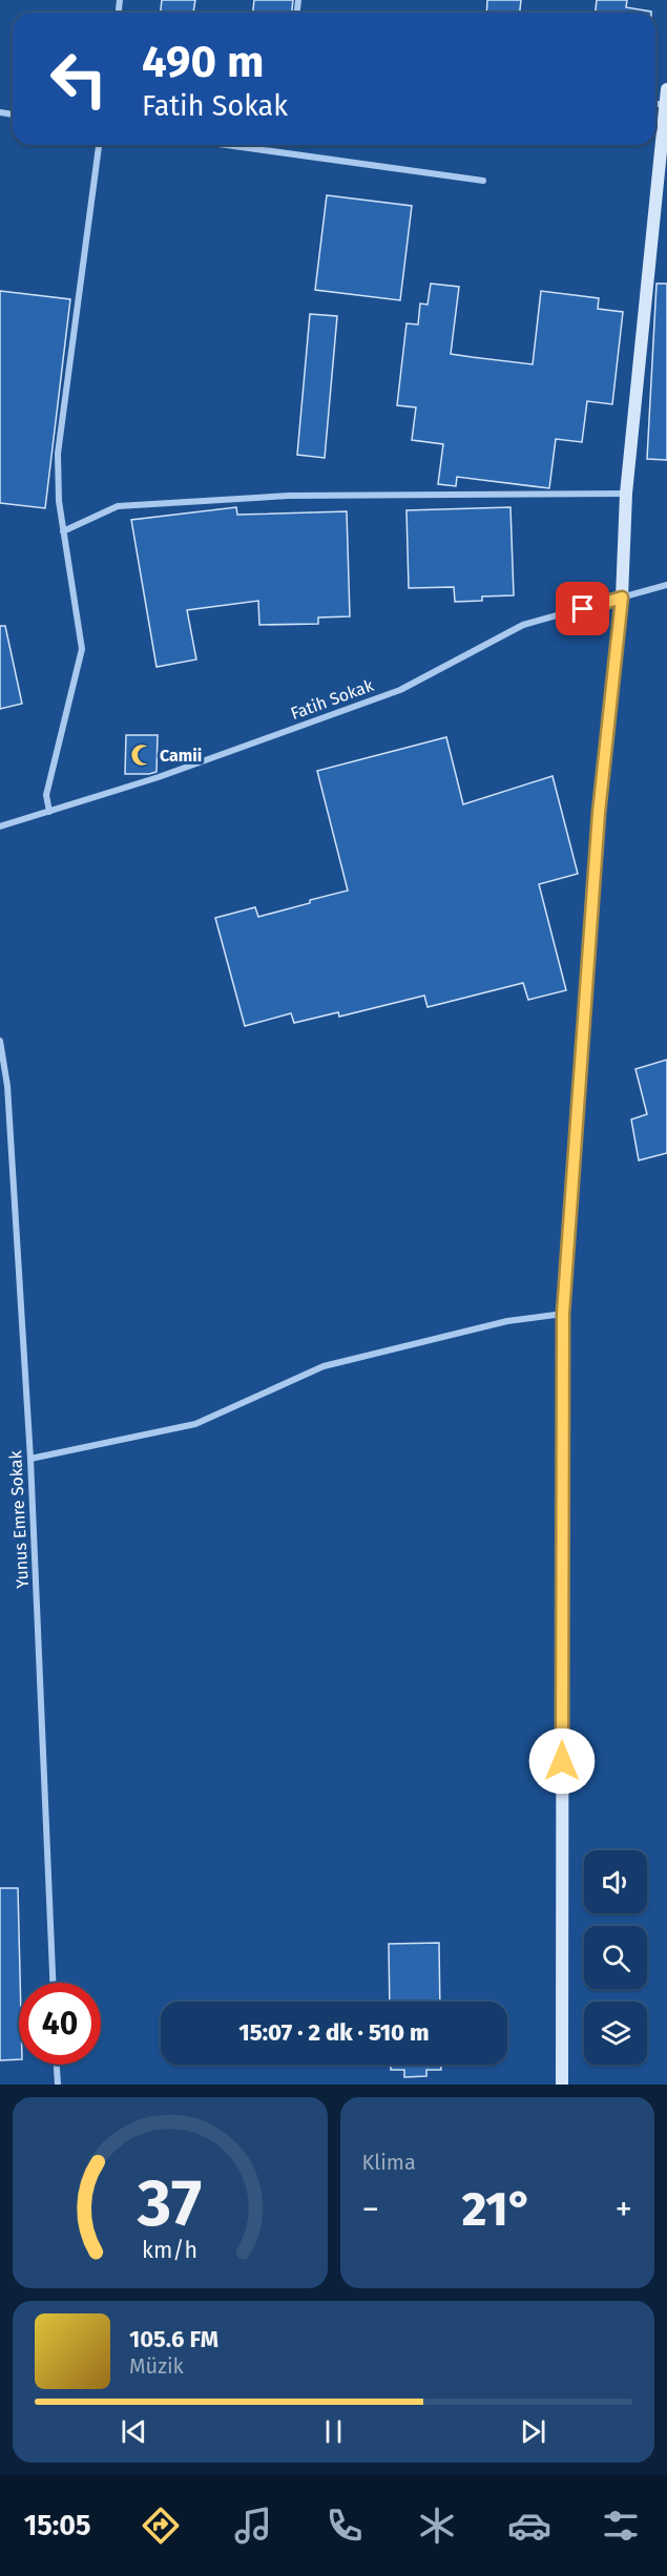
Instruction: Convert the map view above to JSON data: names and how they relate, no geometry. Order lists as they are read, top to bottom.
{
  "streets": {
    "street": ["Fatih Sokak", "Yunus Emre Sokak"]
  },
  "places": {
    "mosque": ["Camii"]
  },
  "page": {
    "turn": ["490 m", "Fatih Sokak"],
    "limit": "40",
    "trip": "15:07 · 2 dk · 510 m",
    "tile": "Klima",
    "heat": ["−", "21°", "+"],
    "song": ["105.6 FM", "Müzik"],
    "tabs": "15:05",
    "gauge": ["37", "km/h"]
  }
}
